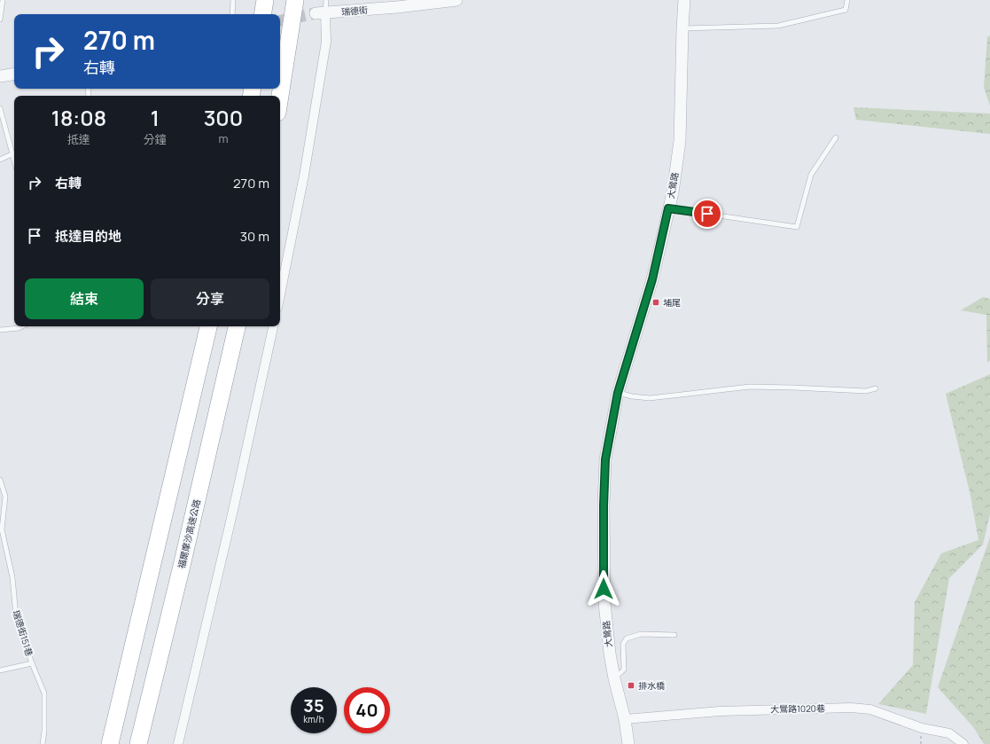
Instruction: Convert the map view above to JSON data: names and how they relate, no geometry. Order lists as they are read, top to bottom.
{
  "streets": {
    "highway": ["福爾摩沙高速公路"],
    "street": ["瑞德街", "大鶯路", "大鶯路1020巷"],
    "lane": ["瑞德街151巷"]
  },
  "crossings": [
    ["大鶯路", "大鶯路1020巷"]
  ],
  "places": {
    "transit": ["埔尾", "排水橋"]
  },
  "page": {
    "turn": ["270 m", "右轉"],
    "eta": [
      "18:08",
      "抵達",
      "1",
      "分鐘",
      "300",
      "m"
    ],
    "list": [
      {
        "name": "右轉",
        "value": "270 m"
      },
      {
        "name": "抵達目的地",
        "value": "30 m"
      }
    ],
    "buttons": ["結束", "分享"],
    "speed": "35 km/h",
    "limit": "40"
  }
}
